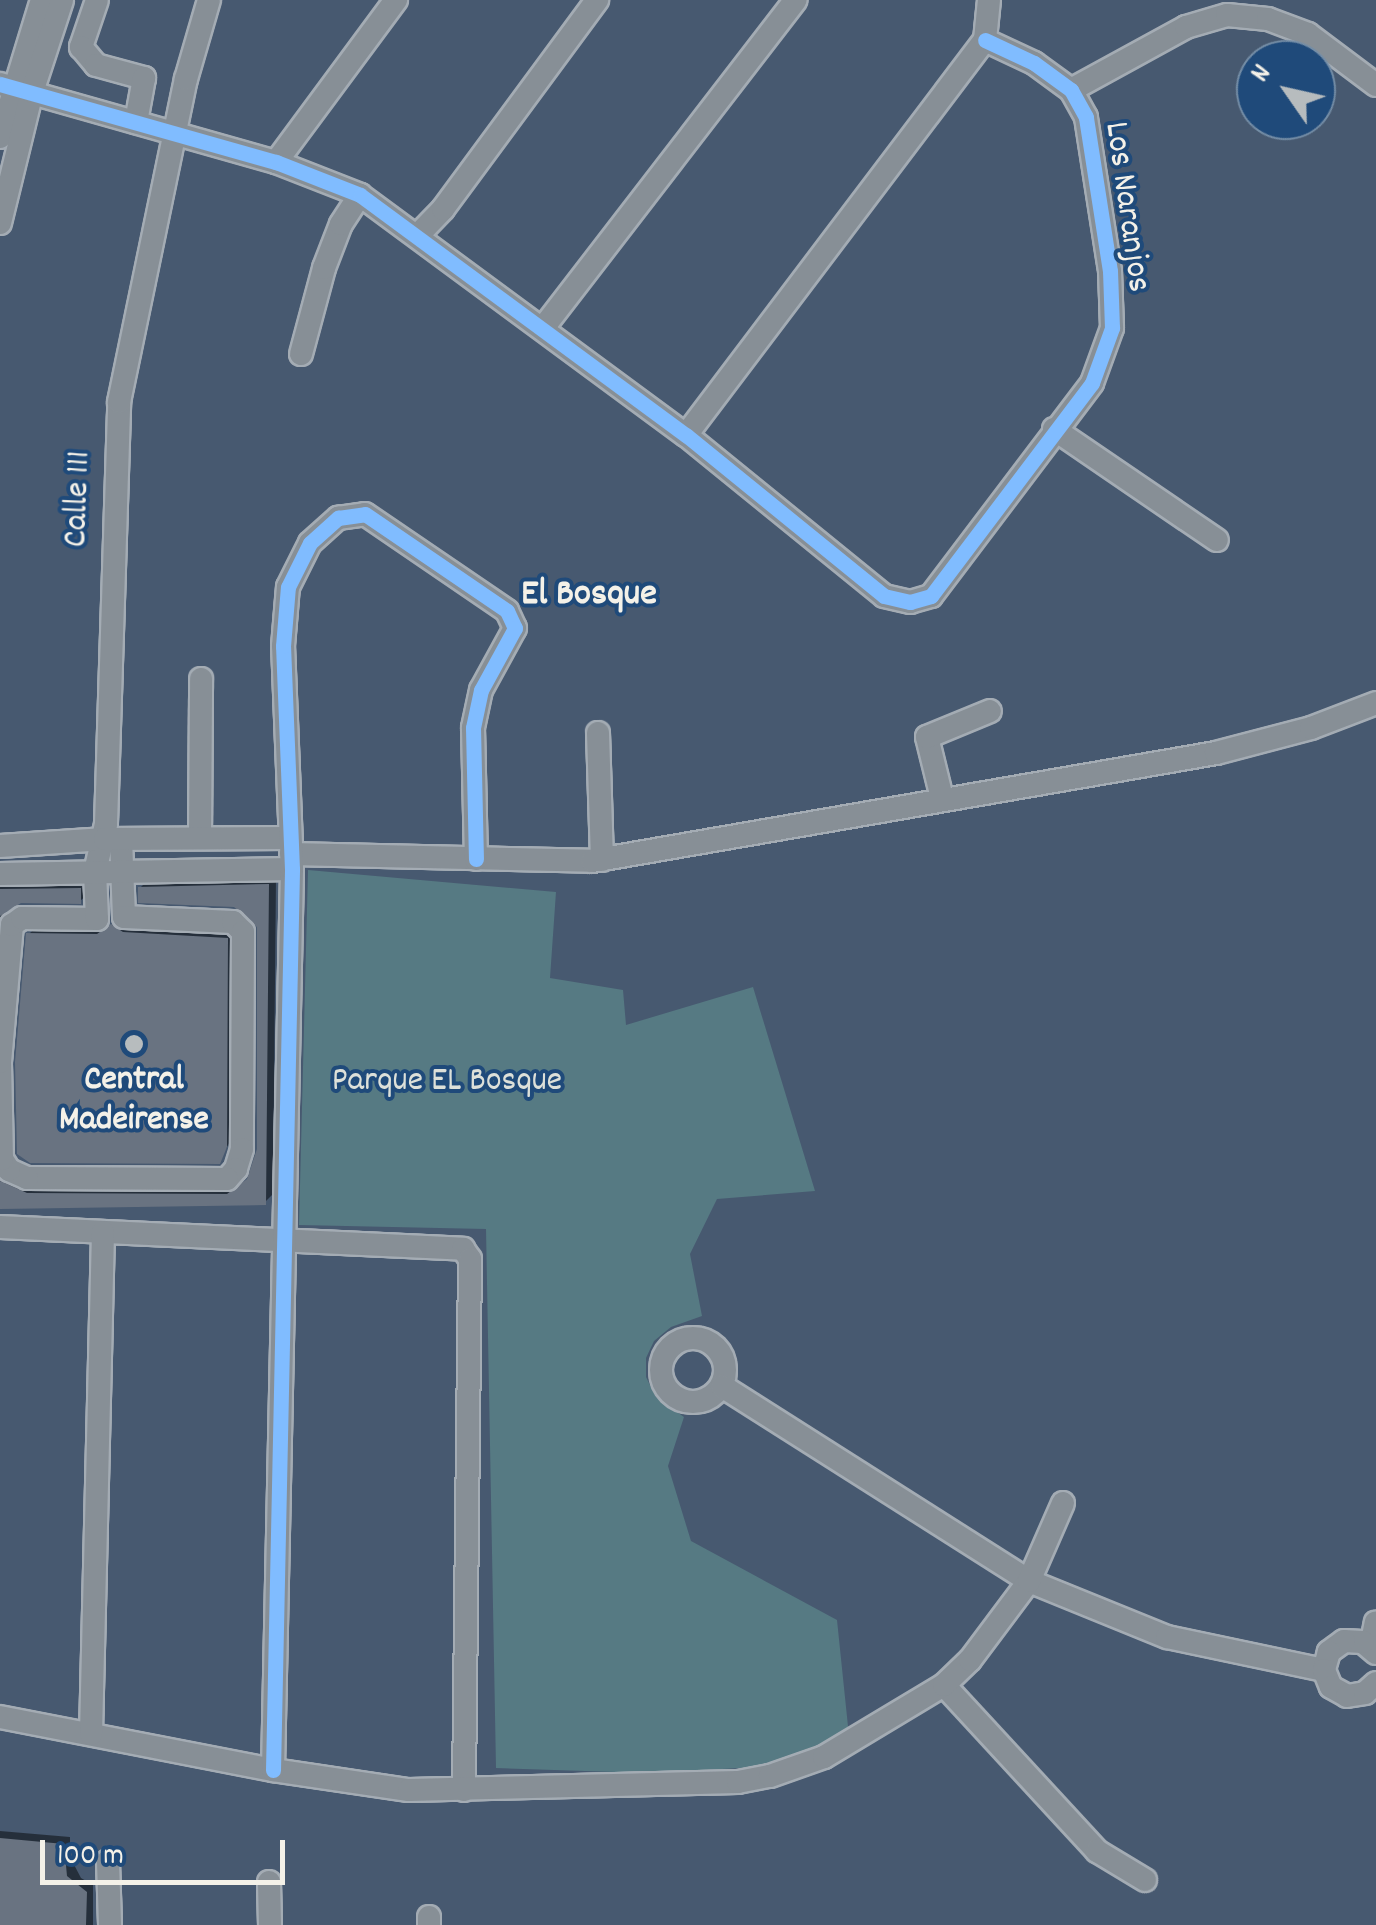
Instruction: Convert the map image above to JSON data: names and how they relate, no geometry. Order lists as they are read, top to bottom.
{
  "streets": {
    "street": ["Los Naranjos", "Calle 111"]
  },
  "districts": ["El Bosque"],
  "parks": ["Parque EL Bosque"],
  "places": ["Central Madeirense"],
  "scale_bar": "100 m",
  "north": "top left"
}
